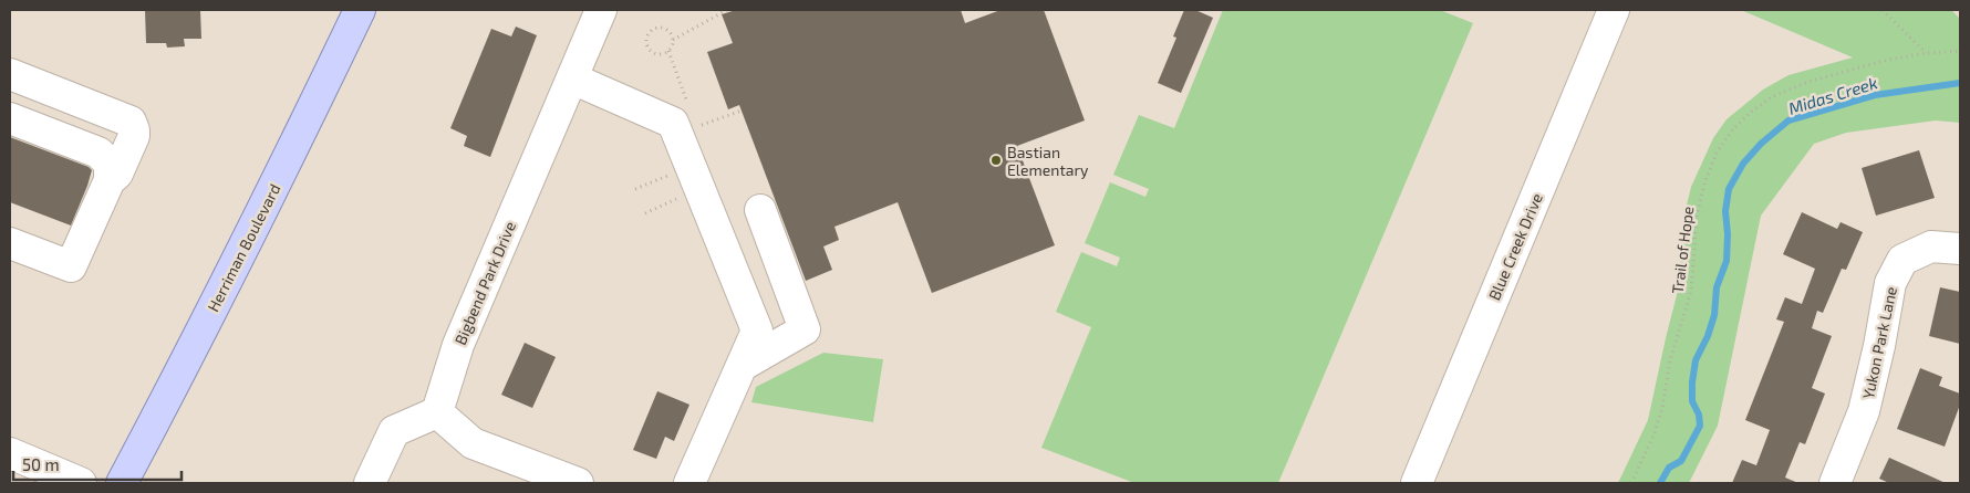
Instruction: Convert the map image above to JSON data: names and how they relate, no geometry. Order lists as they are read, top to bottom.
{
  "streets": {
    "main road": ["Herriman Boulevard"],
    "street": ["Blue Creek Drive", "Bigbend Park Drive", "Yukon Park Lane"],
    "path": ["Trail of Hope"]
  },
  "water": ["Midas Creek"],
  "places": ["Bastian Elementary"],
  "scale_bar": "50 m"
}
